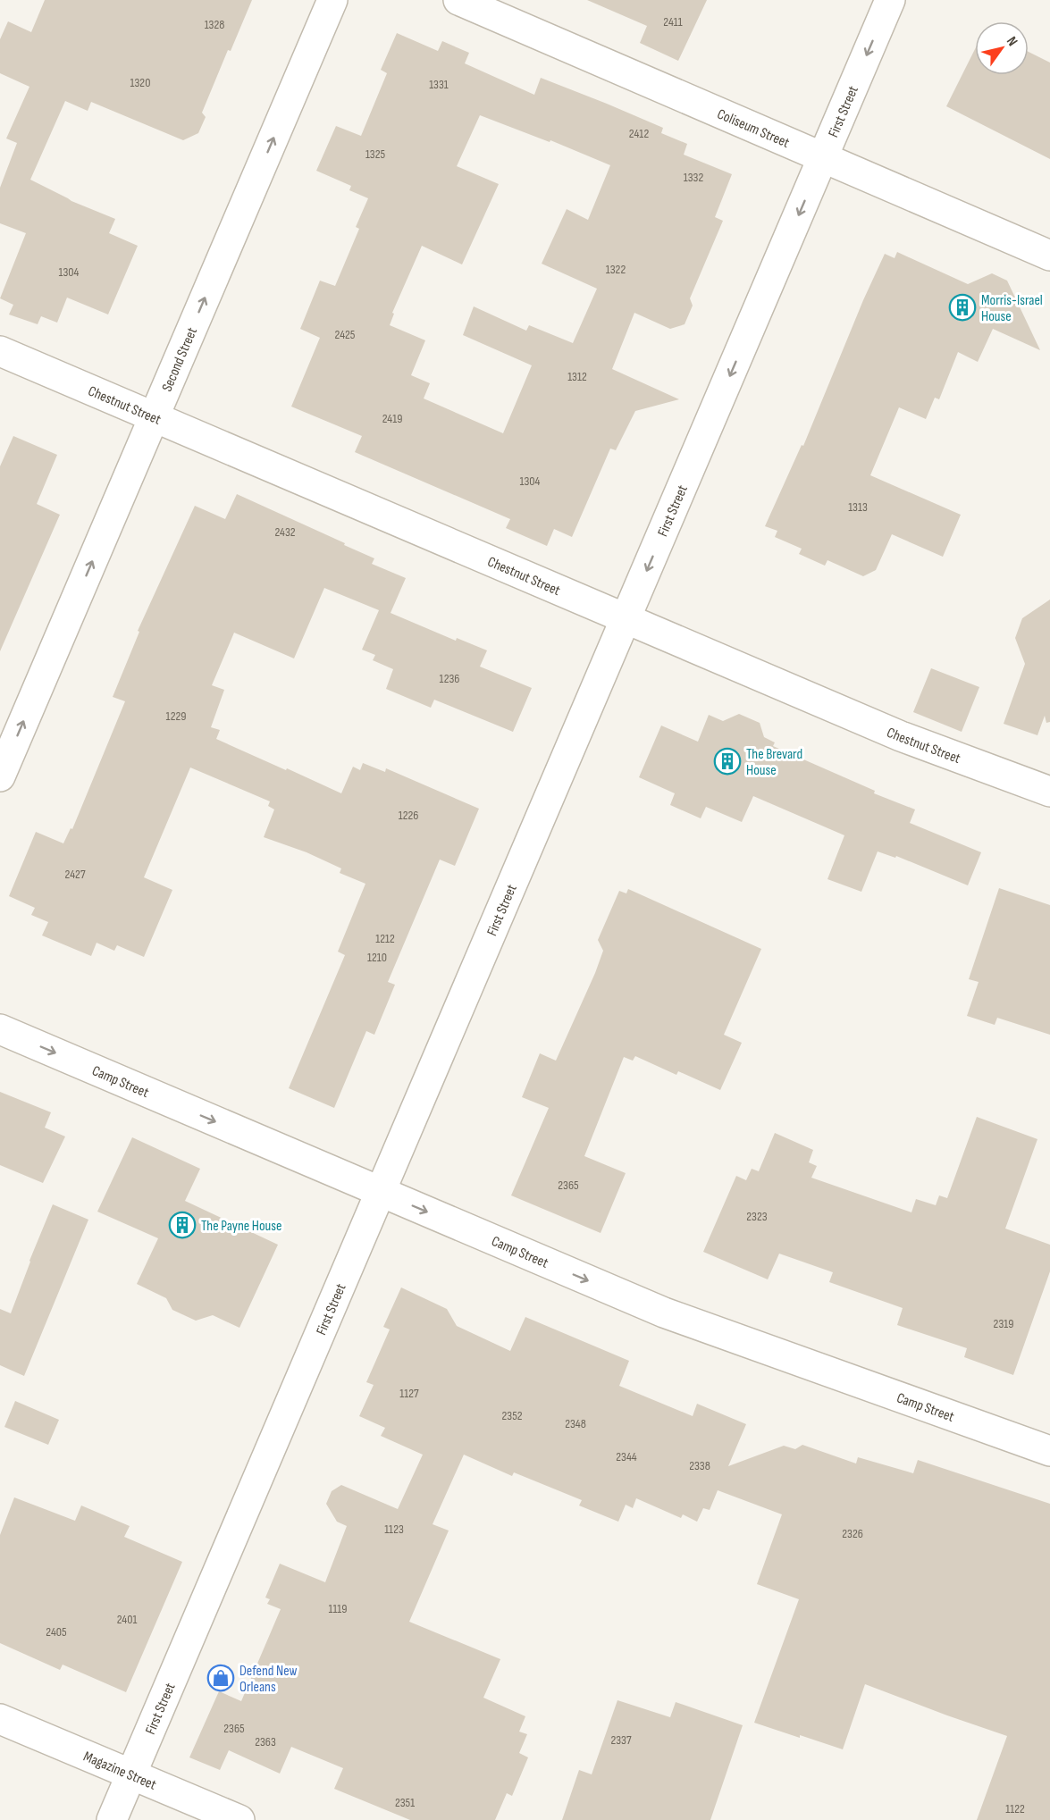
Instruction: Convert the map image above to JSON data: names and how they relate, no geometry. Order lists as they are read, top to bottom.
{
  "streets": {
    "street": [
      "First Street",
      "Coliseum Street",
      "Second Street",
      "Chestnut Street",
      "Camp Street",
      "Magazine Street"
    ]
  },
  "crossings": [
    ["First Street", "Coliseum Street"],
    ["First Street", "Chestnut Street"],
    ["First Street", "Camp Street"],
    ["First Street", "Magazine Street"],
    ["Second Street", "Chestnut Street"]
  ],
  "one_way": ["Second Street", "Camp Street"],
  "places": {
    "building": ["Morris-Israel House", "The Brevard House", "The Payne House"],
    "shop": ["Defend New Orleans"]
  },
  "house_numbers": [
    "2411",
    "1328",
    "1320",
    "1331",
    "2412",
    "1325",
    "1332",
    "1322",
    "1304",
    "2425",
    "1312",
    "2419",
    "1304",
    "1313",
    "2432",
    "1236",
    "1229",
    "1226",
    "2427",
    "1212",
    "1210",
    "2365",
    "2323",
    "2319",
    "1127",
    "2352",
    "2348",
    "2344",
    "2338",
    "1123",
    "2326",
    "1119",
    "2401",
    "2405",
    "2365",
    "2337",
    "2363",
    "2351",
    "1122"
  ],
  "north": "top right"
}
